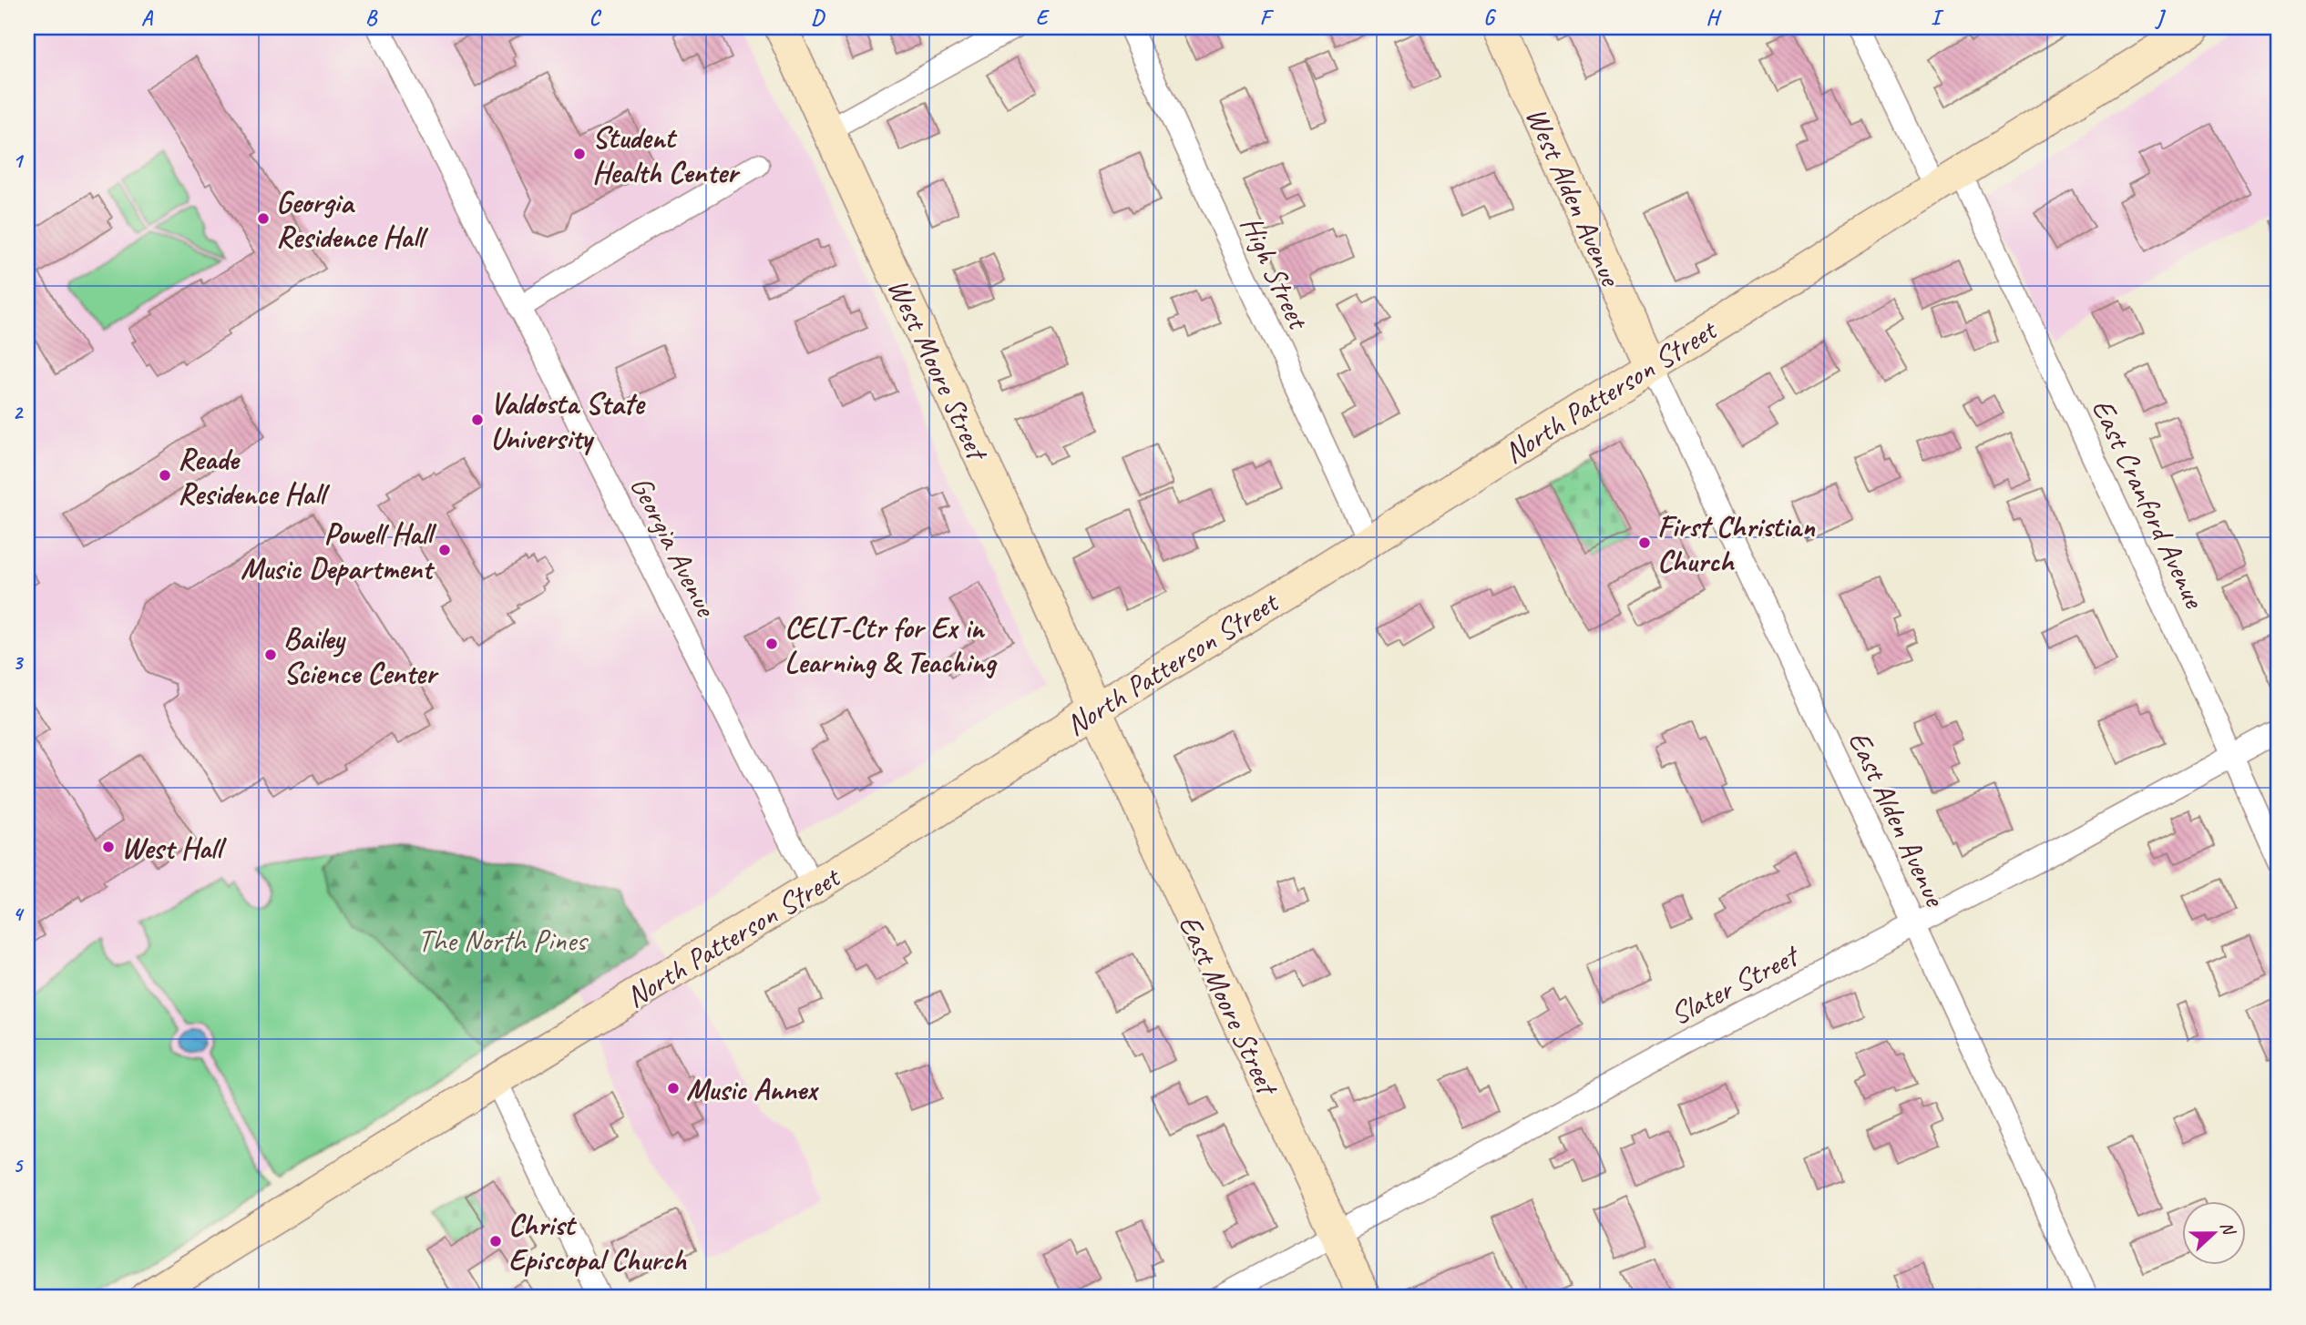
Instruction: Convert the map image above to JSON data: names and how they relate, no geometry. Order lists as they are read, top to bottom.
{
  "streets": {
    "main road": [
      "West Alden Avenue",
      "West Moore Street",
      "North Patterson Street",
      "East Moore Street"
    ],
    "street": [
      "High Street",
      "East Cranford Avenue",
      "Georgia Avenue",
      "East Alden Avenue",
      "Slater Street"
    ]
  },
  "crossings": [
    ["West Alden Avenue", "North Patterson Street"],
    ["West Alden Avenue", "East Alden Avenue"],
    ["High Street", "North Patterson Street"],
    ["West Moore Street", "North Patterson Street"],
    ["West Moore Street", "East Moore Street"],
    ["North Patterson Street", "East Cranford Avenue"],
    ["North Patterson Street", "Georgia Avenue"],
    ["North Patterson Street", "East Alden Avenue"],
    ["North Patterson Street", "East Moore Street"],
    ["East Cranford Avenue", "Slater Street"],
    ["East Alden Avenue", "Slater Street"],
    ["Slater Street", "East Moore Street"]
  ],
  "parks": ["The North Pines"],
  "places": [
    "Student Health Center",
    "Georgia Residence Hall",
    "Valdosta State University",
    "Reade Residence Hall",
    "First Christian Church",
    "Powell Hall Music Department",
    "CELT-Ctr for Ex in Learning & Teaching",
    "Bailey Science Center",
    "West Hall",
    "Music Annex",
    "Christ Episcopal Church"
  ],
  "north": "right",
  "grid": {
    "columns": [
      "A",
      "B",
      "C",
      "D",
      "E",
      "F",
      "G",
      "H",
      "I",
      "J"
    ],
    "rows": [
      "1",
      "2",
      "3",
      "4",
      "5"
    ]
  }
}
